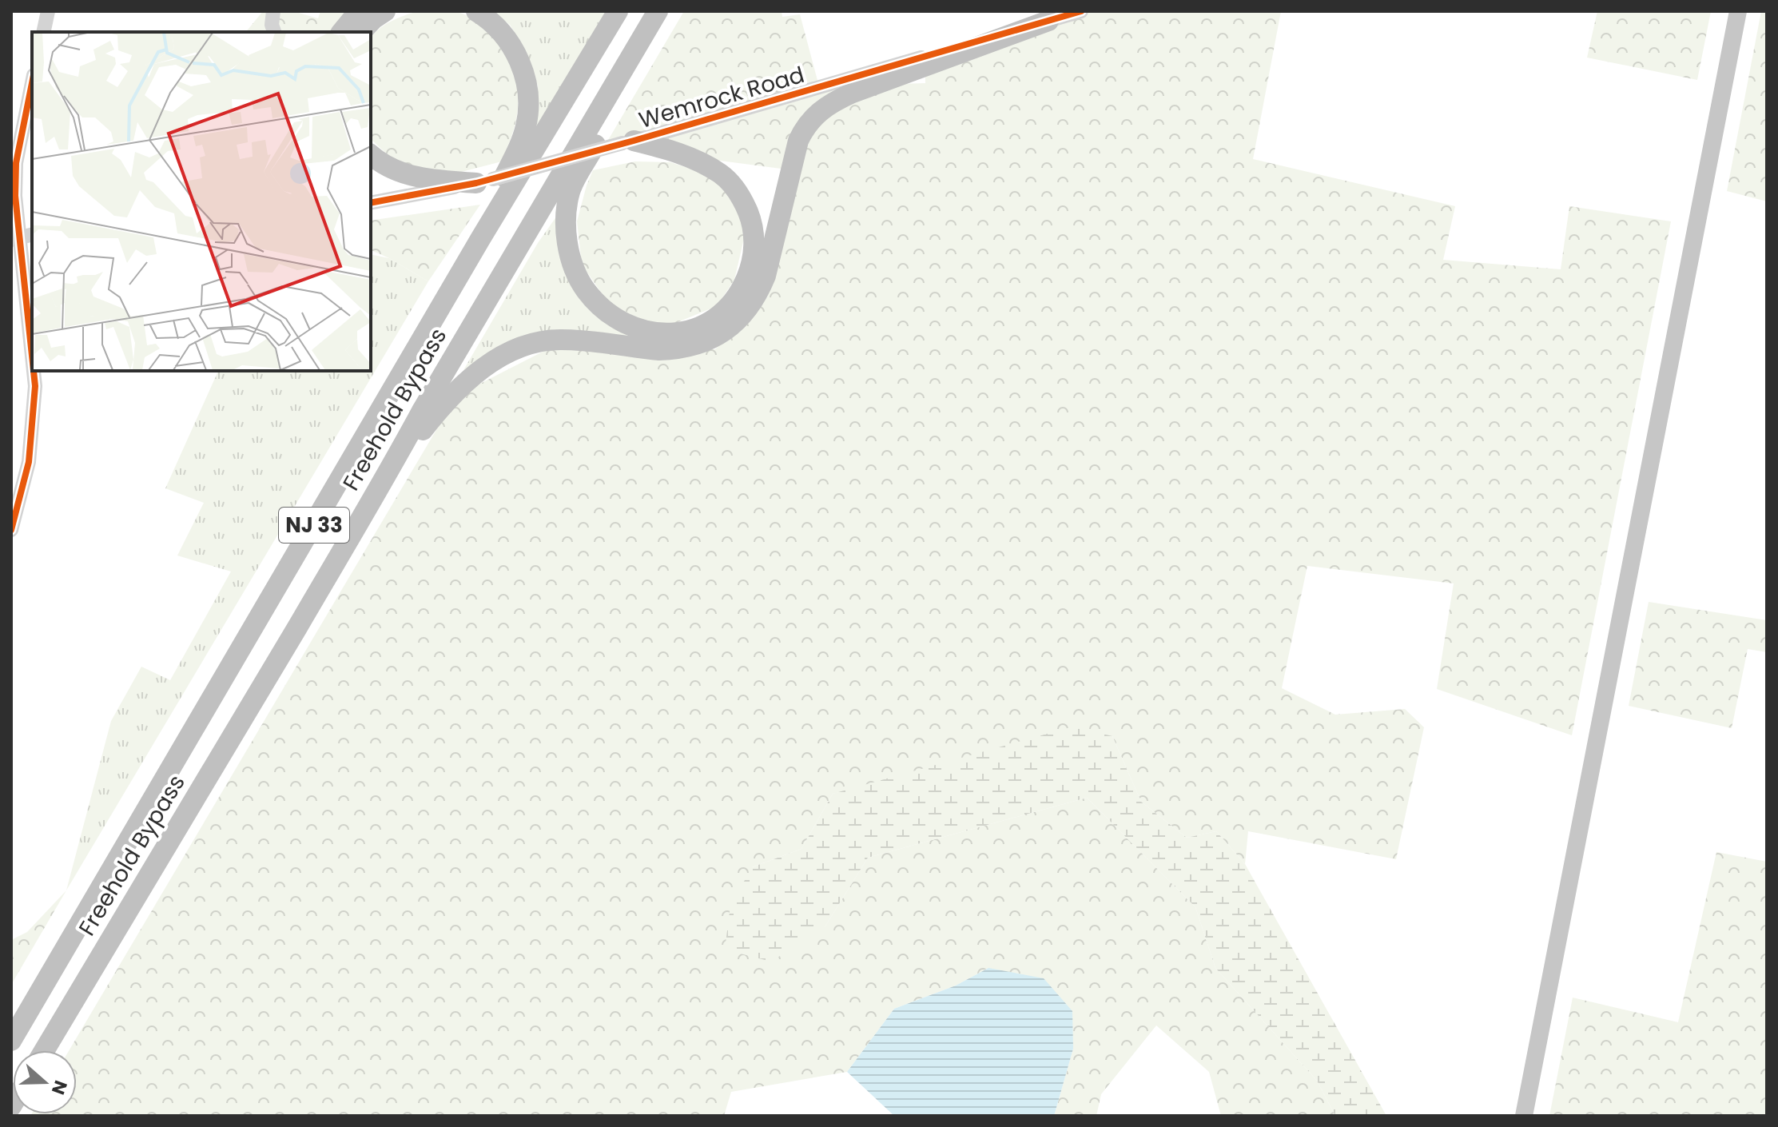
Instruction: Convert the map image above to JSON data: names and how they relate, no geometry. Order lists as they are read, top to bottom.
{
  "streets": {
    "highway": ["Freehold Bypass", "NJ 33"],
    "street": ["Wemrock Road"]
  },
  "north": "right"
}
